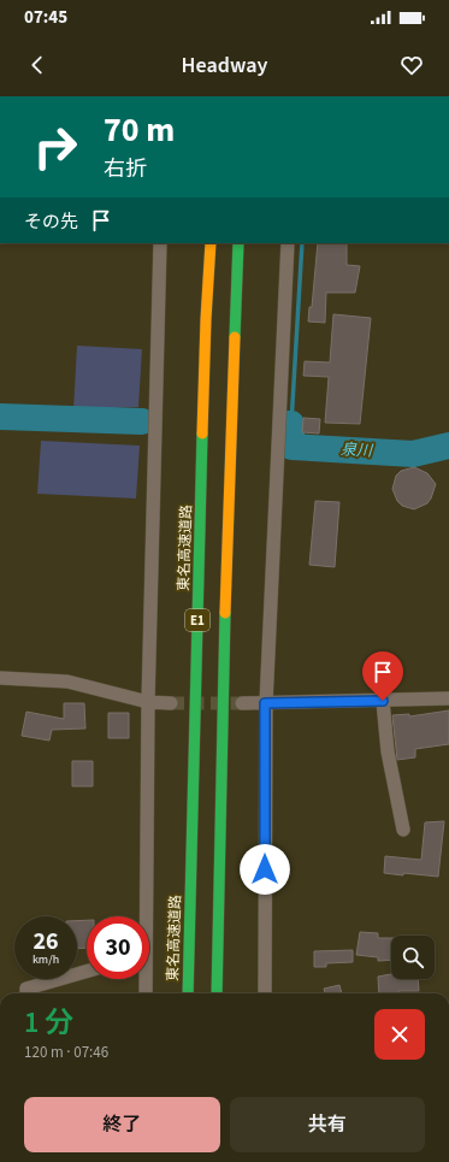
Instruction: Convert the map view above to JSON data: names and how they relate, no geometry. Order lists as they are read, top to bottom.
{
  "streets": {
    "highway": ["東名高速道路", "E1"]
  },
  "water": ["泉川"],
  "page": {
    "status": "07:45",
    "header": "Headway",
    "turn": ["70 m", "右折"],
    "then": "その先",
    "speed": "26 km/h",
    "limit": "30",
    "heading": ["1 分", "120 m · 07:46"],
    "buttons": ["終了", "共有"]
  }
}
